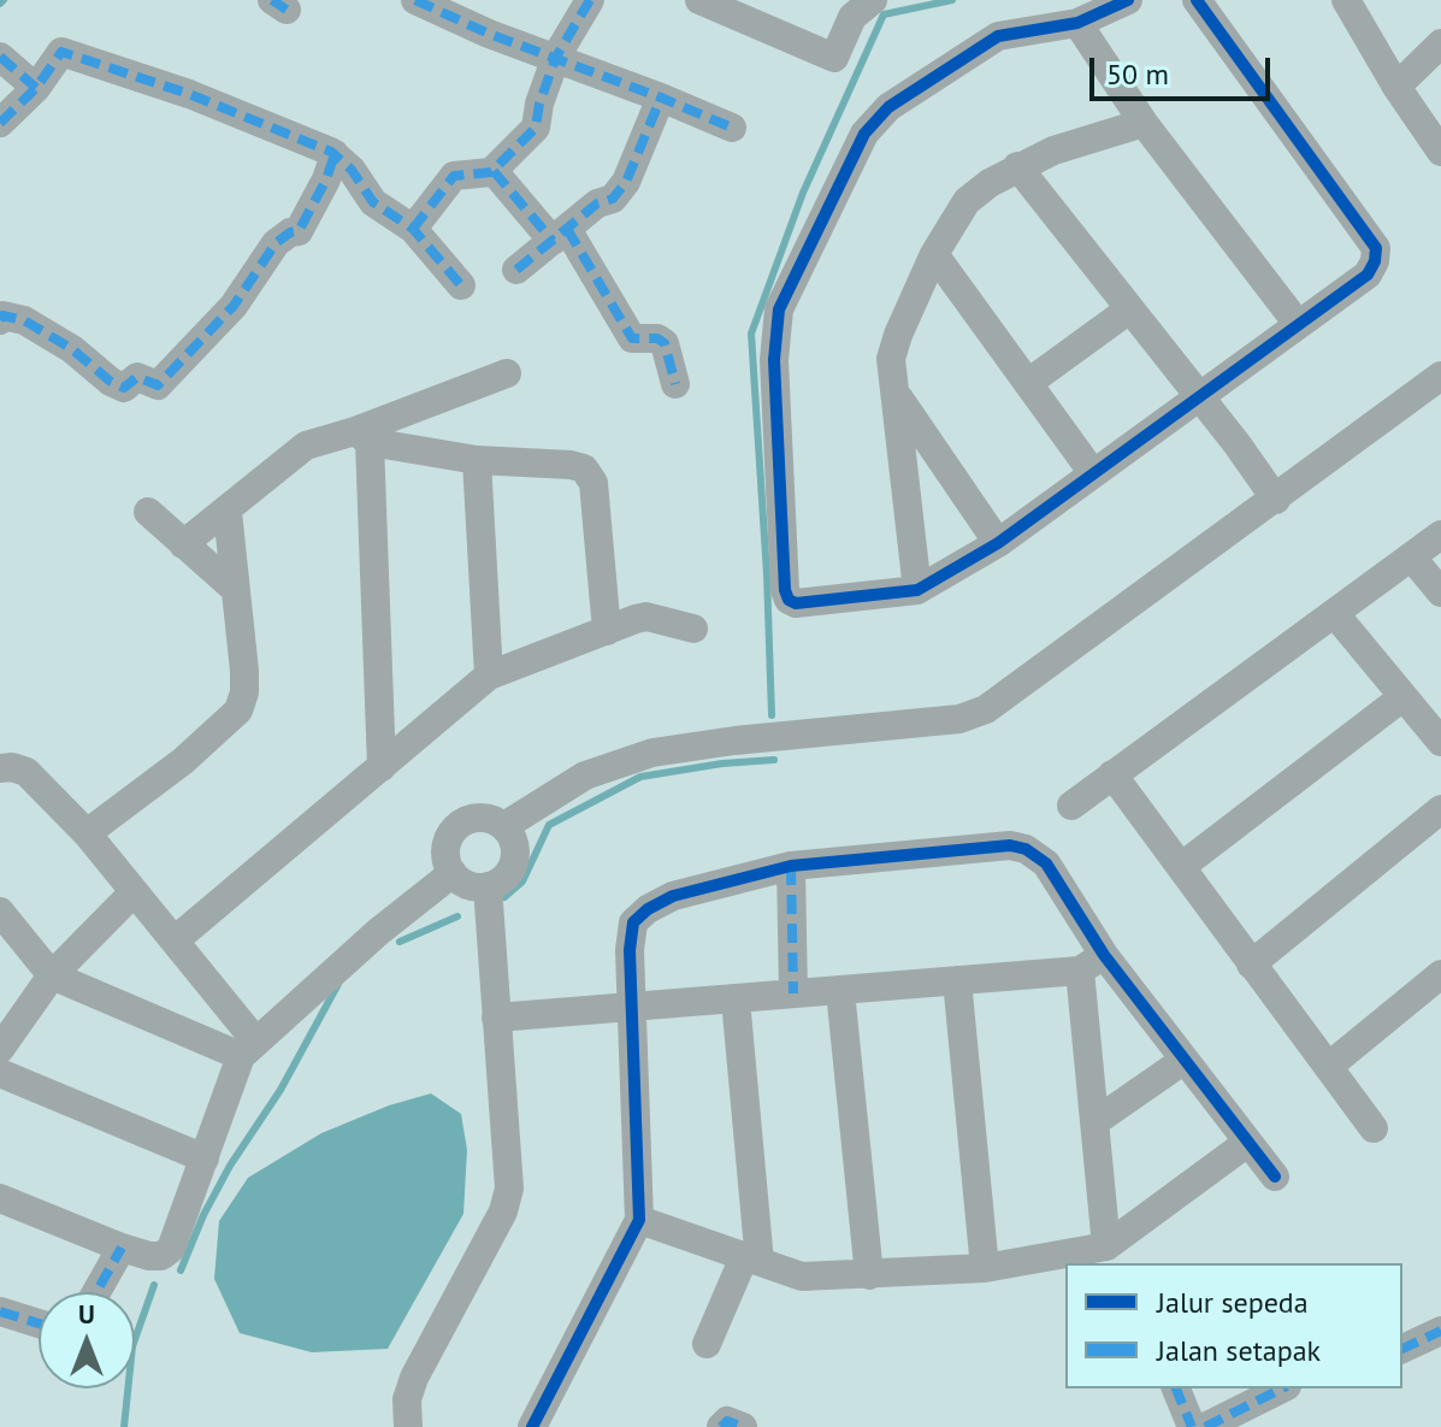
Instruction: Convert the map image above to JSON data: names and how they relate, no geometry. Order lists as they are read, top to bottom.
{
  "legend": ["Jalur sepeda", "Jalan setapak"],
  "scale_bar": "50 m",
  "north": "top"
}
